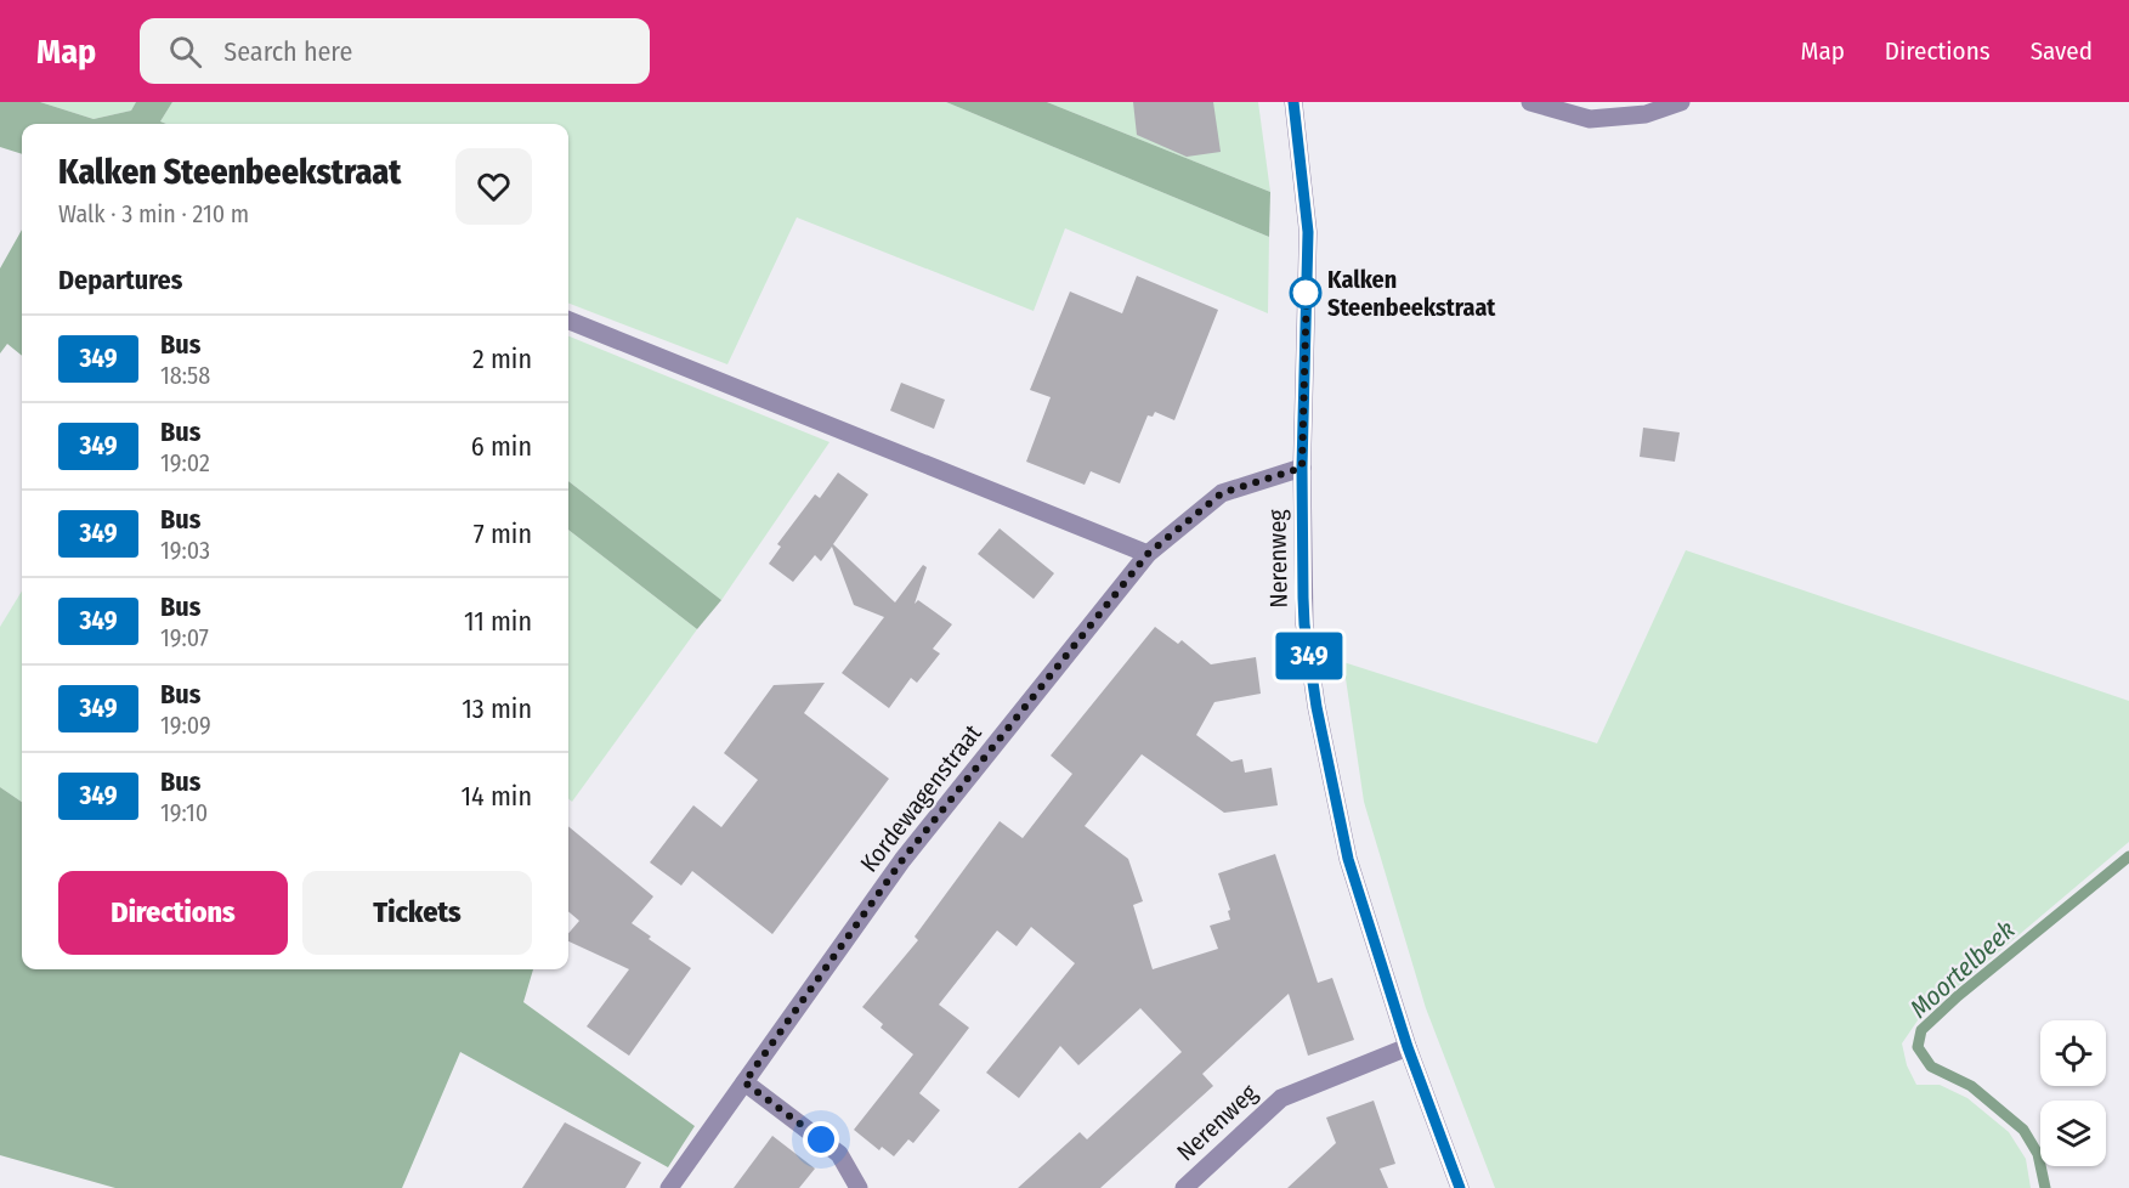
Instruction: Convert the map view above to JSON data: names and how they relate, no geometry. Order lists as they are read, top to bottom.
{
  "streets": {
    "street": ["Nerenweg", "Kordewagenstraat"]
  },
  "crossings": [
    ["Nerenweg", "Kordewagenstraat"]
  ],
  "water": ["Moortelbeek"],
  "places": ["Kalken Steenbeekstraat"],
  "lines": ["bus line 349"],
  "page": {
    "header": "Map",
    "search": "Search here",
    "nav": ["Map", "Directions", "Saved"],
    "on_map": "349",
    "heading": [
      ["Kalken Steenbeekstraat", "Walk · 3 min · 210 m"],
      "Departures"
    ],
    "list": [
      {
        "mark": "349",
        "name": "Bus",
        "note": "18:58",
        "value": "2 min"
      },
      {
        "mark": "349",
        "name": "Bus",
        "note": "19:02",
        "value": "6 min"
      },
      {
        "mark": "349",
        "name": "Bus",
        "note": "19:03",
        "value": "7 min"
      },
      {
        "mark": "349",
        "name": "Bus",
        "note": "19:07",
        "value": "11 min"
      },
      {
        "mark": "349",
        "name": "Bus",
        "note": "19:09",
        "value": "13 min"
      },
      {
        "mark": "349",
        "name": "Bus",
        "note": "19:10",
        "value": "14 min"
      }
    ],
    "buttons": ["Directions", "Tickets"]
  }
}
